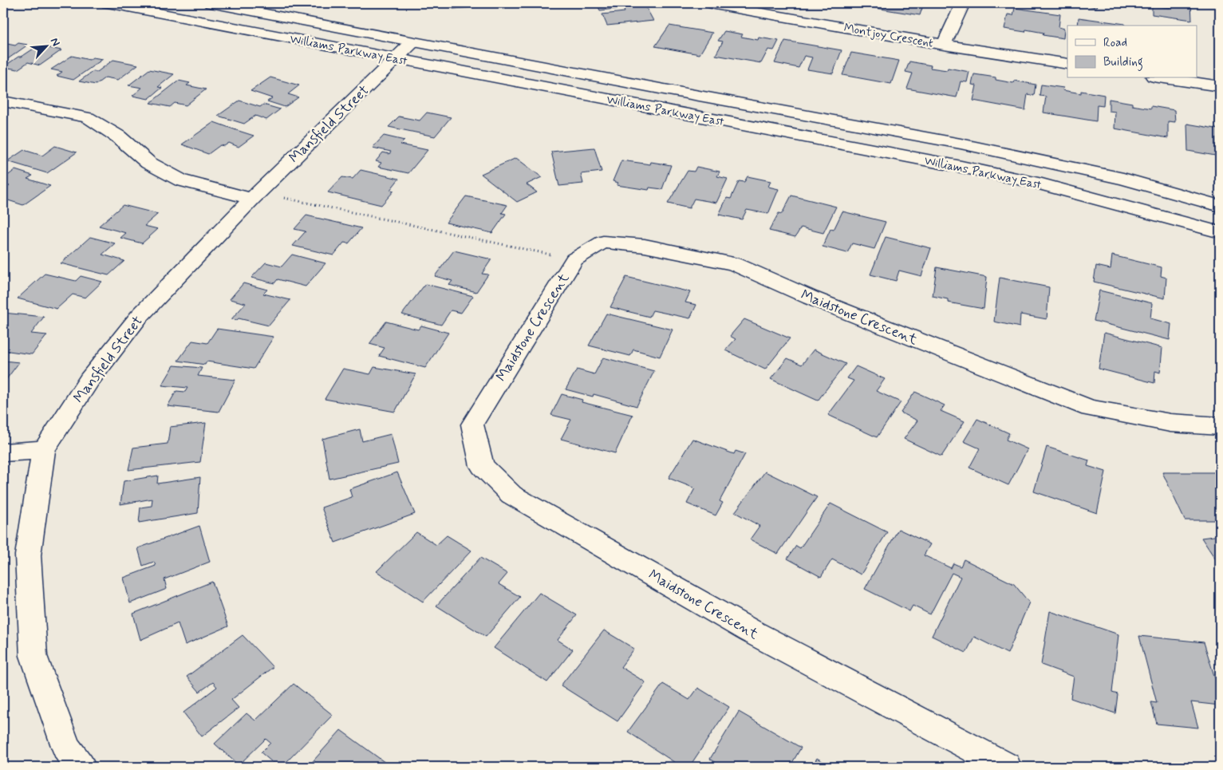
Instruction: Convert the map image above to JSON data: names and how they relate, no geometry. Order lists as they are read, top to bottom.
{
  "streets": {
    "street": [
      "Montjoy Crescent",
      "Williams Parkway East",
      "Mansfield Street",
      "Maidstone Crescent"
    ]
  },
  "crossings": [
    ["Williams Parkway East", "Mansfield Street"]
  ],
  "legend": ["Road", "Building"],
  "north": "top right"
}
